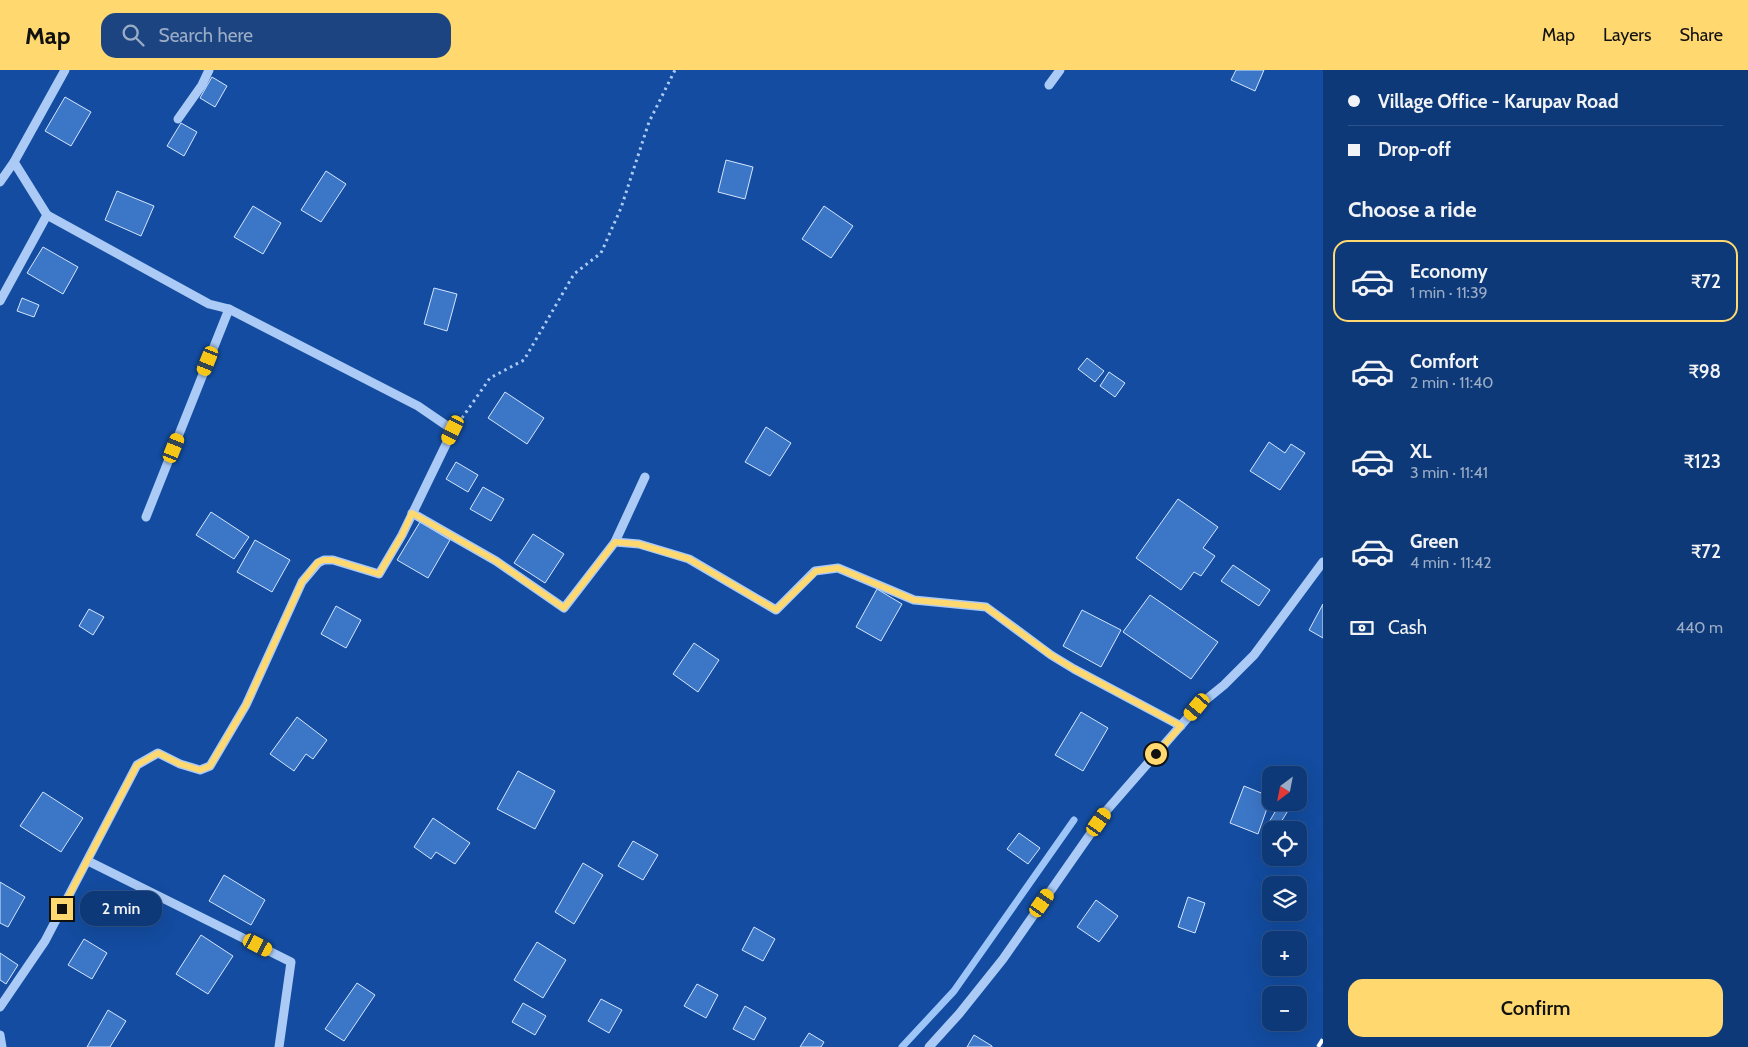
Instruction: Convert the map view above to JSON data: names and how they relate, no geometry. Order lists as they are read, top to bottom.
{
  "north": "bottom left",
  "page": {
    "header": "Map",
    "search": "Search here",
    "nav": ["Map", "Layers", "Share"],
    "banner": ["Village Office - Karupav Road", "Drop-off"],
    "heading": "Choose a ride",
    "list": [
      {
        "name": "Economy",
        "note": "1 min · 11:39",
        "value": "₹72"
      },
      {
        "name": "Comfort",
        "note": "2 min · 11:40",
        "value": "₹98"
      },
      {
        "name": "XL",
        "note": "3 min · 11:41",
        "value": "₹123"
      },
      {
        "name": "Green",
        "note": "4 min · 11:42",
        "value": "₹72"
      }
    ],
    "pay": ["Cash", "440 m"],
    "map_buttons": ["+", "−"],
    "bubble": "2 min",
    "buttons": "Confirm"
  }
}
